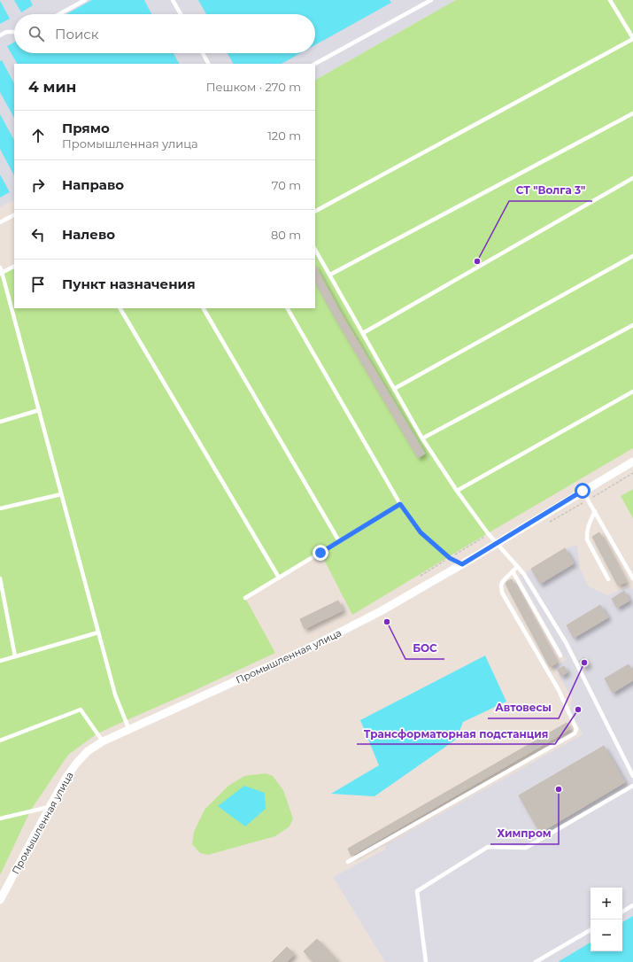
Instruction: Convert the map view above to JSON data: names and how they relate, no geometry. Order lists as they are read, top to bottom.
{
  "streets": {
    "street": ["Промышленная улица"]
  },
  "places": [
    "СТ \"Волга 3\"",
    "БОС",
    "Автовесы",
    "Трансформаторная подстанция",
    "Химпром"
  ],
  "page": {
    "search": "Поиск",
    "heading": ["4 мин", "Пешком · 270 m"],
    "list": [
      ["Прямо", "Промышленная улица", "120 m"],
      ["Направо", "70 m"],
      ["Налево", "80 m"],
      "Пункт назначения"
    ],
    "map_buttons": ["+", "−"]
  }
}
